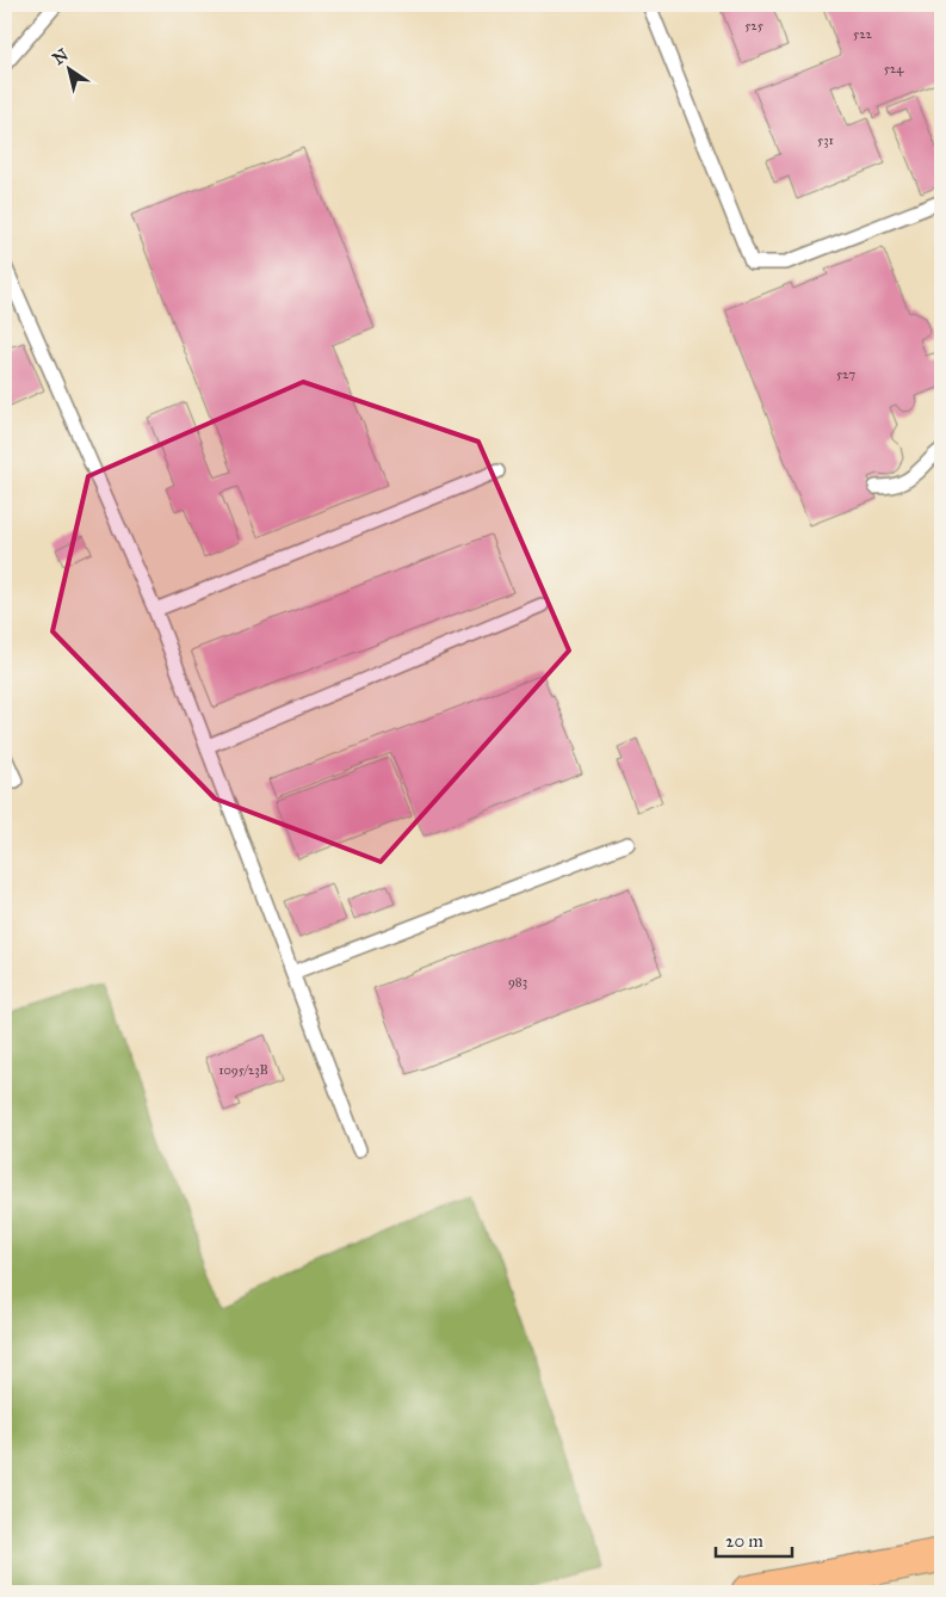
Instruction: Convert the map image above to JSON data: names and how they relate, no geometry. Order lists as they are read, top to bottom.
{
  "house_numbers": [
    "525",
    "522",
    "524",
    "531",
    "527",
    "983",
    "1095/23B"
  ],
  "scale_bar": "20 m",
  "north": "top left"
}
